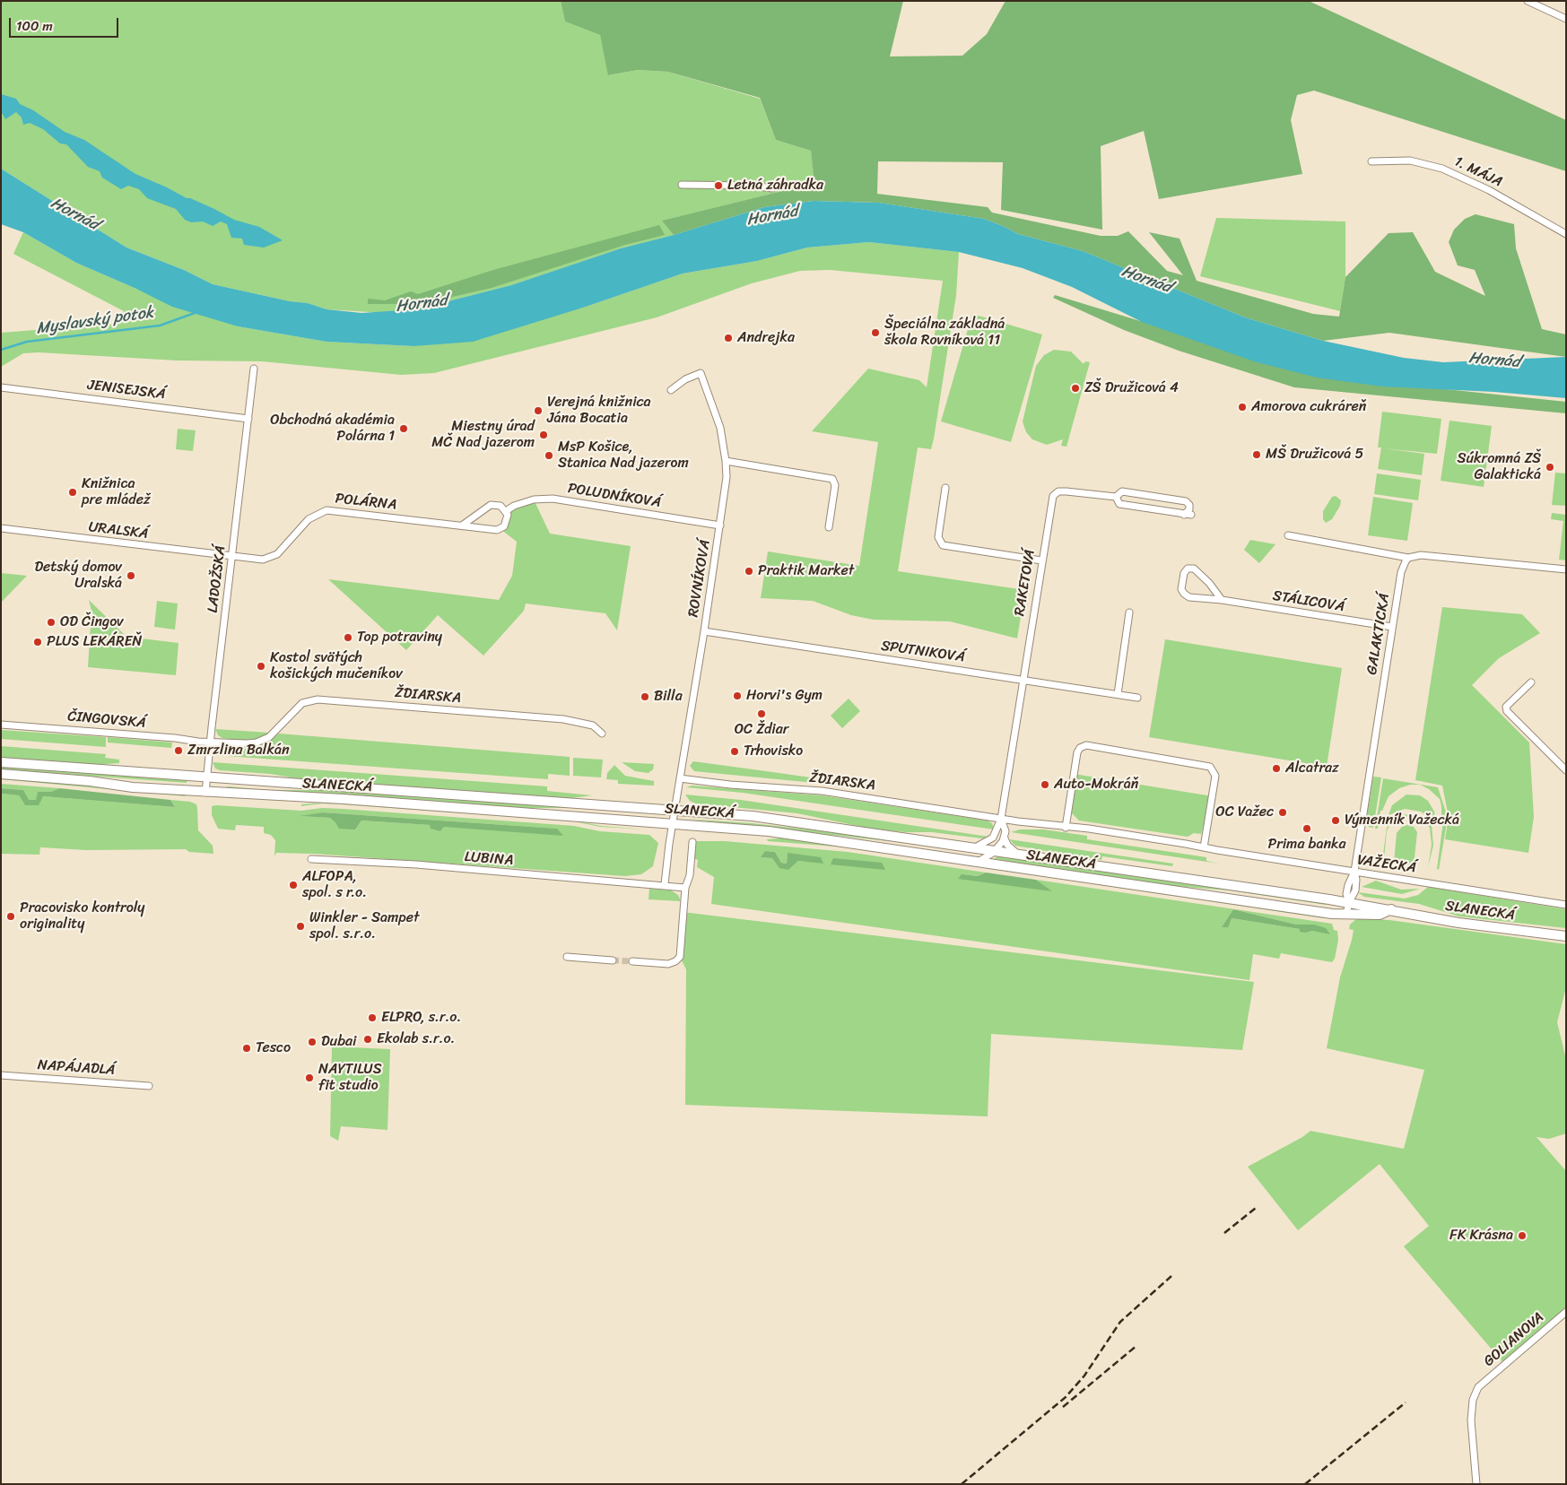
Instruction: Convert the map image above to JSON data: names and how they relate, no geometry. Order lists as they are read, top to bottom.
{
  "streets": {
    "main road": ["SLANECKÁ"],
    "street": [
      "1. MÁJA",
      "JENISEJSKÁ",
      "POLUDNÍKOVÁ",
      "POLÁRNA",
      "URALSKÁ",
      "ROVNÍKOVÁ",
      "LADOŽSKÁ",
      "RAKETOVÁ",
      "STÁLICOVÁ",
      "GALAKTICKÁ",
      "SPUTNIKOVÁ",
      "ŽDIARSKA",
      "ČINGOVSKÁ",
      "LUBINA",
      "VAŽECKÁ",
      "NAPÁJADLÁ",
      "GOLIANOVA"
    ]
  },
  "crossings": [
    ["JENISEJSKÁ", "LADOŽSKÁ"],
    ["POLUDNÍKOVÁ", "POLÁRNA"],
    ["POLUDNÍKOVÁ", "ROVNÍKOVÁ"],
    ["POLÁRNA", "URALSKÁ"],
    ["POLÁRNA", "LADOŽSKÁ"],
    ["URALSKÁ", "LADOŽSKÁ"],
    ["ROVNÍKOVÁ", "SPUTNIKOVÁ"],
    ["ROVNÍKOVÁ", "ŽDIARSKA"],
    ["ROVNÍKOVÁ", "SLANECKÁ"],
    ["LADOŽSKÁ", "ŽDIARSKA"],
    ["LADOŽSKÁ", "ČINGOVSKÁ"],
    ["LADOŽSKÁ", "SLANECKÁ"],
    ["RAKETOVÁ", "SPUTNIKOVÁ"],
    ["RAKETOVÁ", "ŽDIARSKA"],
    ["RAKETOVÁ", "SLANECKÁ"],
    ["RAKETOVÁ", "VAŽECKÁ"],
    ["STÁLICOVÁ", "GALAKTICKÁ"],
    ["GALAKTICKÁ", "SLANECKÁ"],
    ["GALAKTICKÁ", "VAŽECKÁ"],
    ["ŽDIARSKA", "ČINGOVSKÁ"],
    ["ŽDIARSKA", "VAŽECKÁ"]
  ],
  "water": ["Hornád", "Myslavský potok"],
  "places": [
    "Letná záhradka",
    "Špeciálna základná škola Rovníková 11",
    "Andrejka",
    "ZŠ Družicová 4",
    "Amorova cukráreň",
    "Verejná knižnica Jána Bocatia",
    "Obchodná akadémia Polárna 1",
    "Miestny úrad MČ Nad jazerom",
    "MŠ Družicová 5",
    "MsP Košice, Stanica Nad jazerom",
    "Súkromná ZŠ Galaktická",
    "Knižnica pre mládež",
    "Praktik Market",
    "Detský domov Uralská",
    "OD Čingov",
    "Top potraviny",
    "PLUS LEKÁREŇ",
    "Kostol svätých košických mučeníkov",
    "Horvi's Gym",
    "Billa",
    "OC Ždiar",
    "Zmrzlina Balkán",
    "Trhovisko",
    "Alcatraz",
    "Auto-Mokráň",
    "OC Važec",
    "Výmenník Važecká",
    "Prima banka",
    "ALFOPA, spol. s r.o.",
    "Pracovisko kontroly originality",
    "Winkler - Sampet spol. s.r.o.",
    "ELPRO, s.r.o.",
    "Ekolab s.r.o.",
    "Dubai",
    "Tesco",
    "NAYTILUS fit studio",
    "FK Krásna"
  ],
  "scale_bar": "100 m"
}
